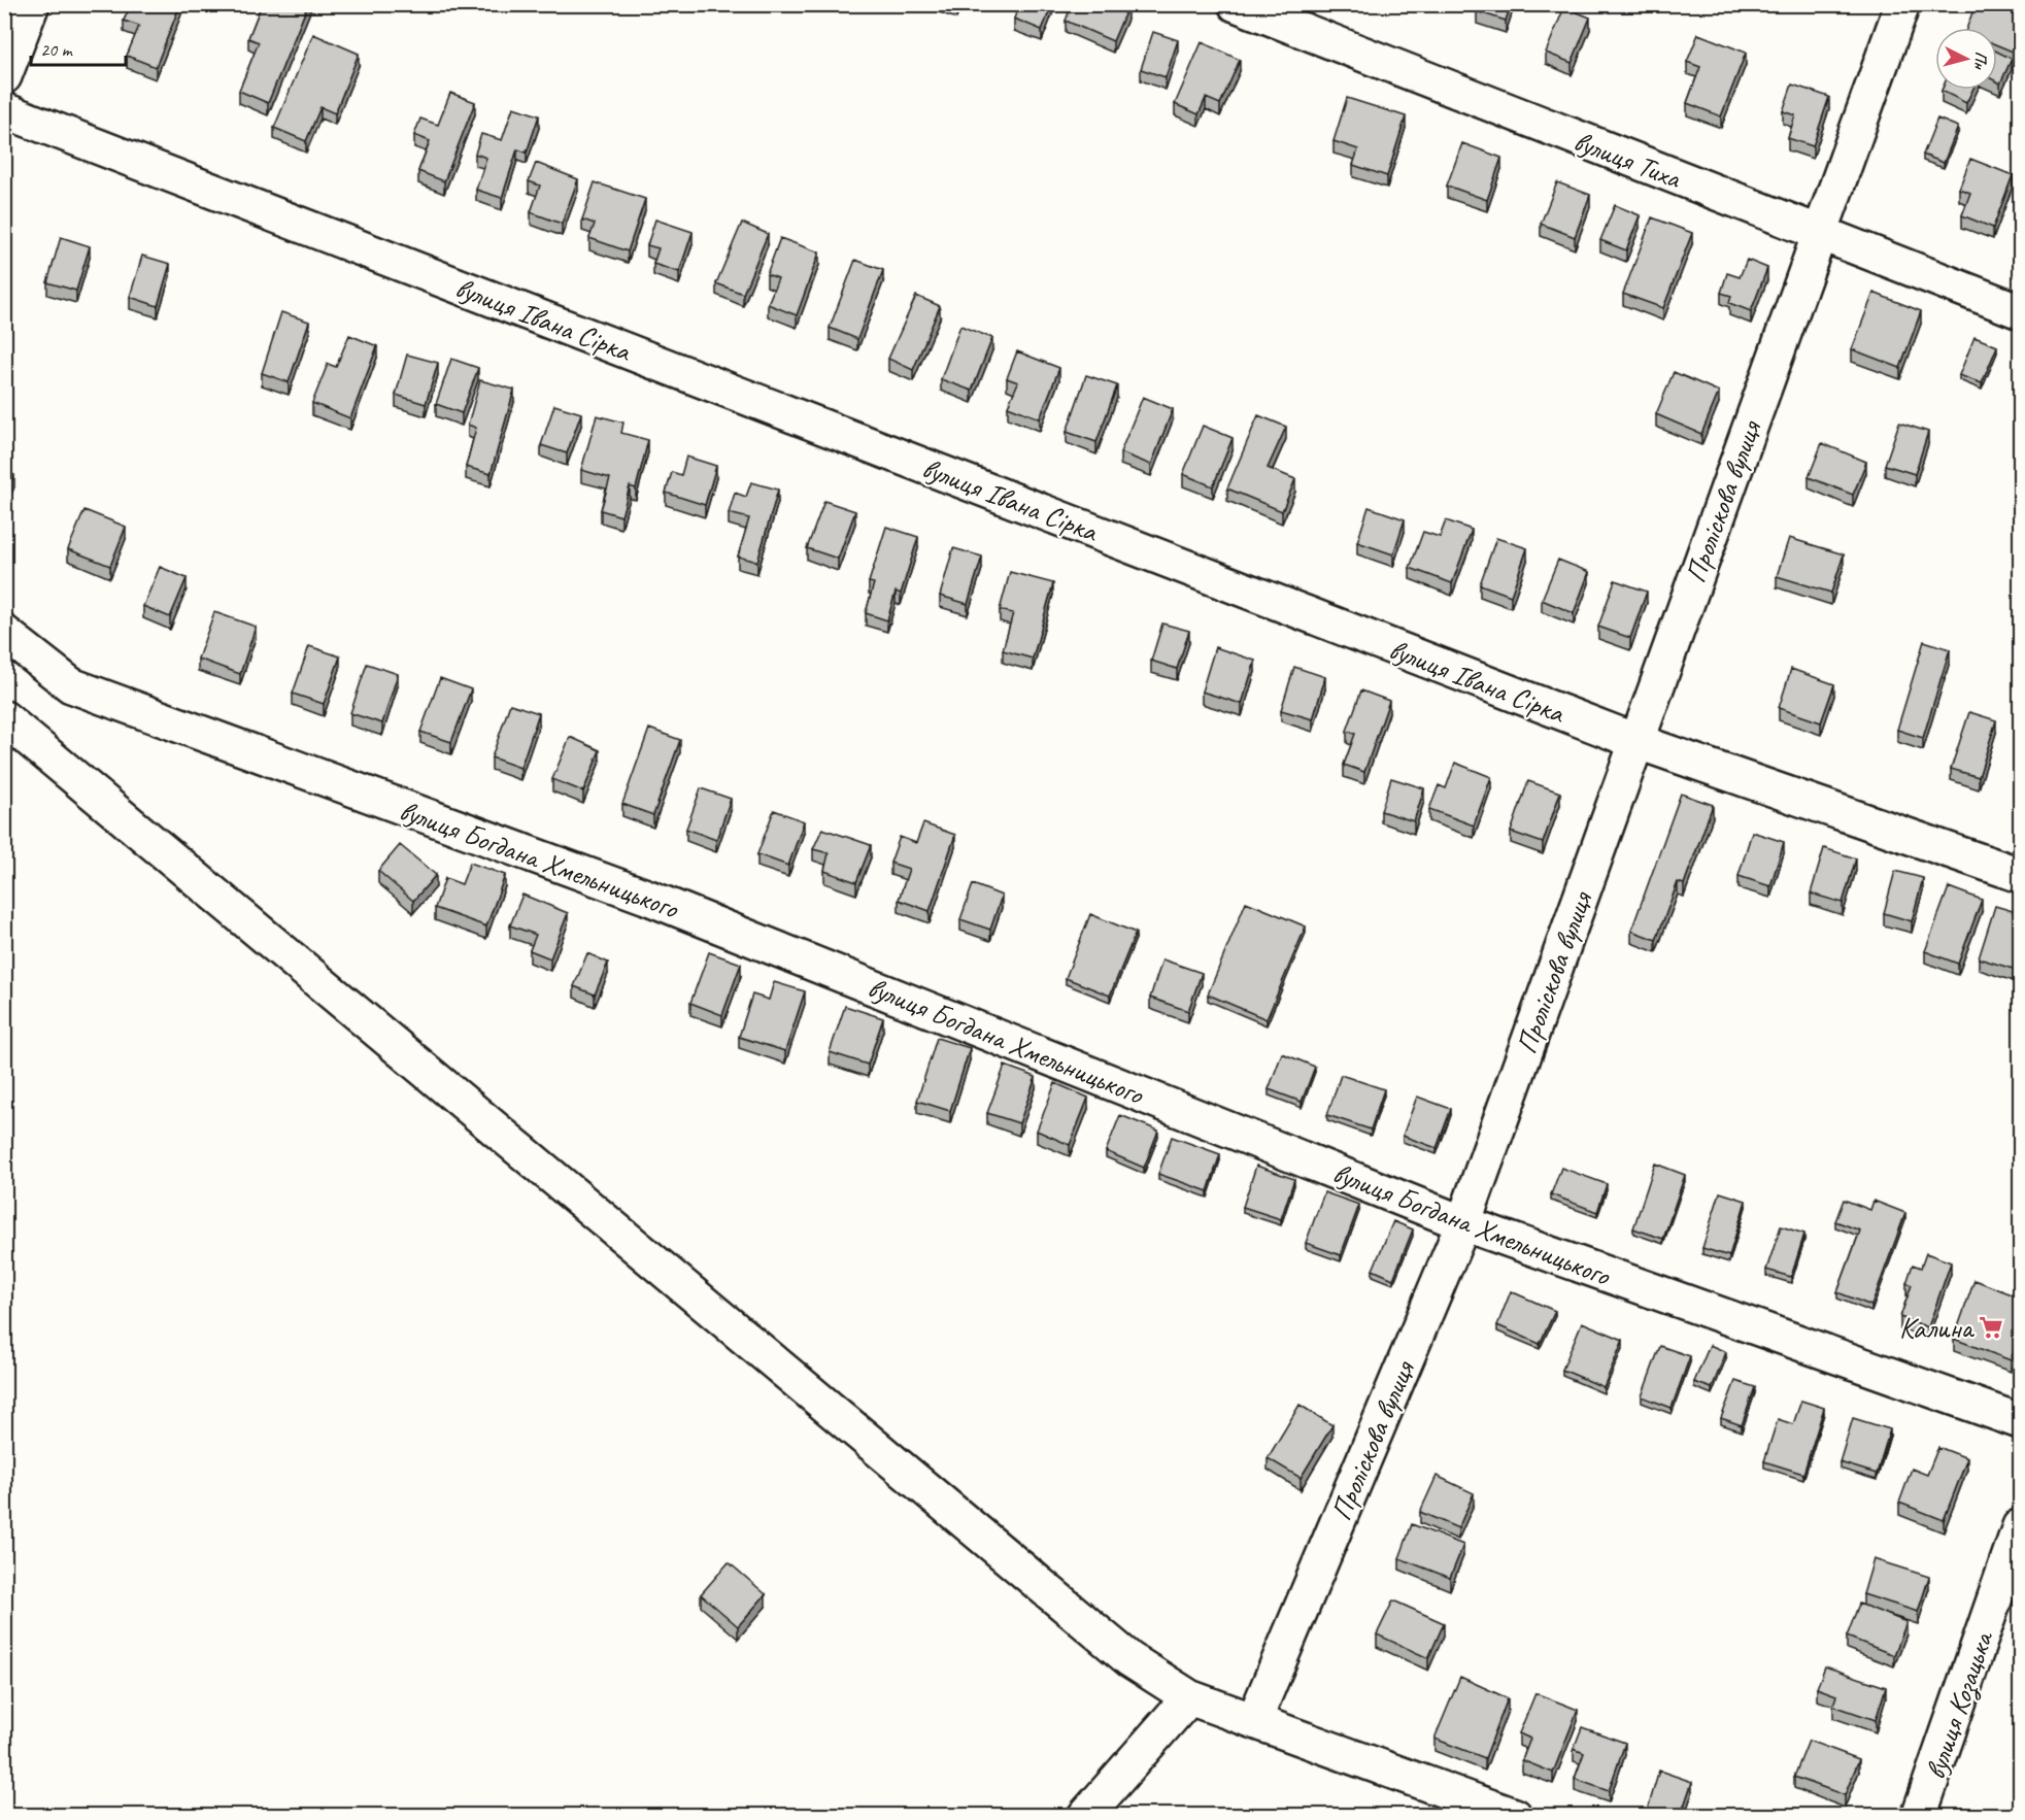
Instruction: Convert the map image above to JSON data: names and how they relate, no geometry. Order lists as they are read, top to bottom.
{
  "streets": {
    "street": [
      "вулиця Тиха",
      "вулиця Івана Сірка",
      "Проліскова вулиця",
      "вулиця Богдана Хмельницького",
      "вулиця Козацька"
    ]
  },
  "crossings": [
    ["вулиця Тиха", "Проліскова вулиця"],
    ["вулиця Івана Сірка", "Проліскова вулиця"],
    ["Проліскова вулиця", "вулиця Богдана Хмельницького"]
  ],
  "places": {
    "supermarket": ["Калина"]
  },
  "scale_bar": "20 m",
  "north": "right"
}
